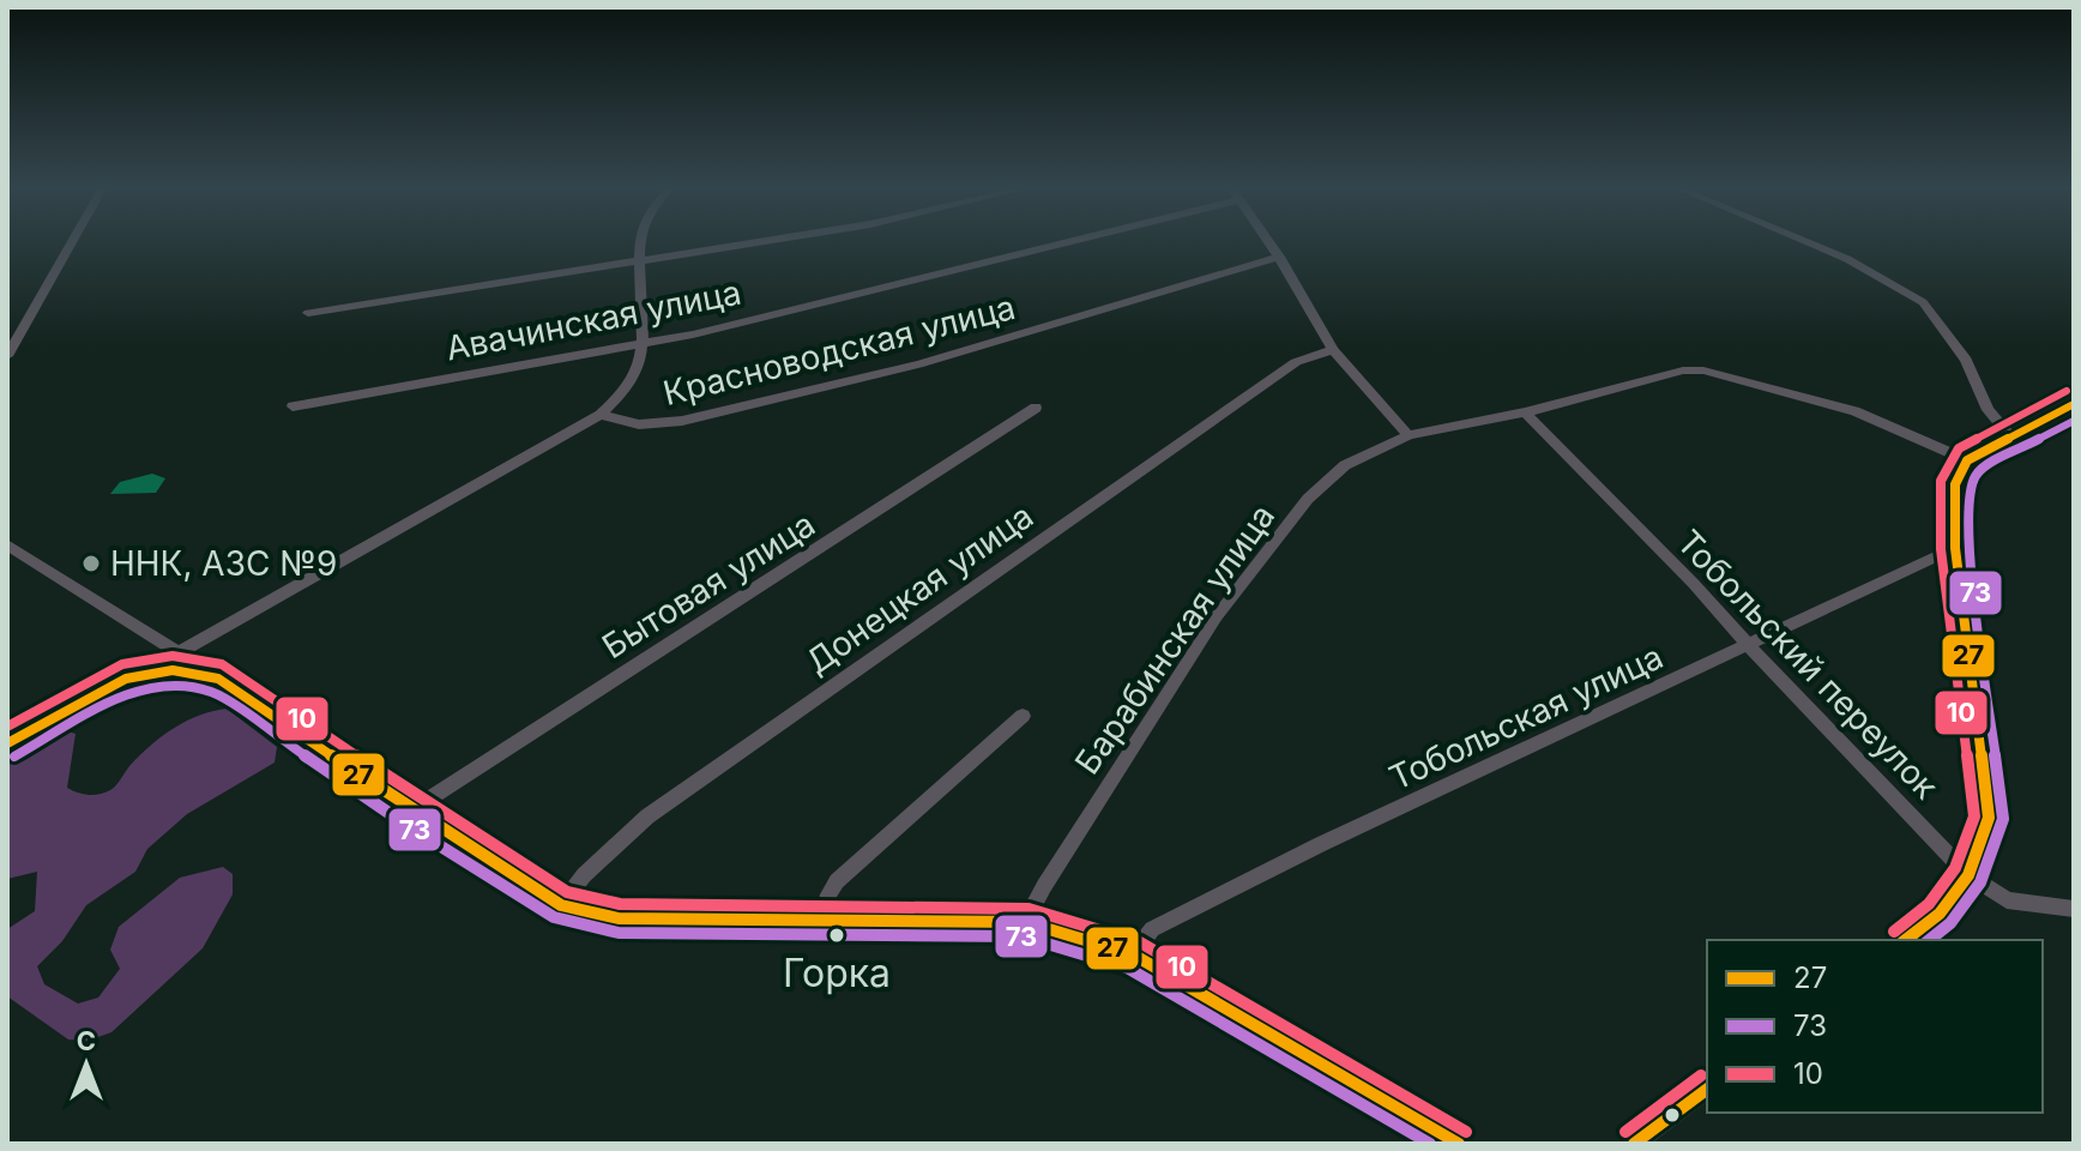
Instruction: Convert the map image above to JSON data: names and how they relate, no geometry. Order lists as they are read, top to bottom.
{
  "streets": {
    "street": [
      "Авачинская улица",
      "Красноводская улица",
      "Бытовая улица",
      "Донецкая улица",
      "Барабинская улица",
      "Тобольский переулок",
      "Тобольская улица"
    ]
  },
  "crossings": [
    ["Барабинская улица", "Тобольский переулок"],
    ["Тобольский переулок", "Тобольская улица"]
  ],
  "places": ["ННК, АЗС №9", "Горка"],
  "lines": ["transit line 10", "transit line 27", "transit line 73"],
  "legend": ["27", "73", "10"],
  "north": "top"
}
